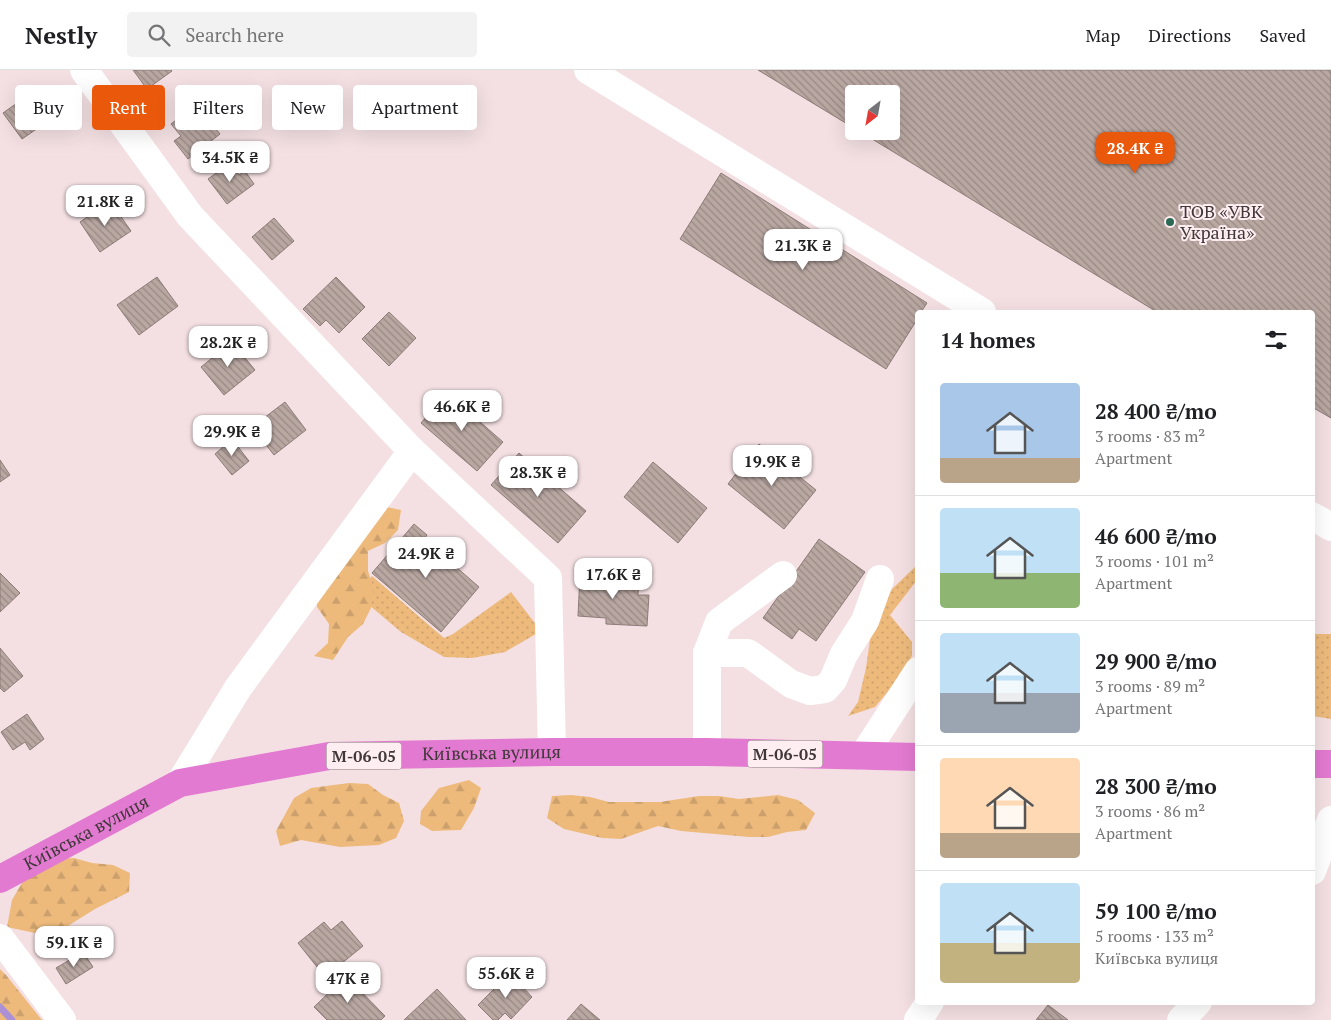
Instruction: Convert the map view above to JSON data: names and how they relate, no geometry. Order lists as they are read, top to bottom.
{
  "streets": {
    "highway": ["Київська вулиця", "М-06-05"]
  },
  "places": ["ТОВ «УВК Україна»"],
  "north": "bottom left",
  "page": {
    "header": "Nestly",
    "search": "Search here",
    "nav": ["Map", "Directions", "Saved"],
    "chip": [
      "Buy",
      "Rent",
      "Filters",
      "New",
      "Apartment"
    ],
    "price": [
      "28.4K ₴",
      "34.5K ₴",
      "21.8K ₴",
      "21.3K ₴",
      "28.2K ₴",
      "46.6K ₴",
      "29.9K ₴",
      "19.9K ₴",
      "28.3K ₴",
      "24.9K ₴",
      "17.6K ₴",
      "59.1K ₴",
      "55.6K ₴",
      "47K ₴"
    ],
    "heading": "14 homes",
    "list": [
      {
        "name": "28 400 ₴/mo",
        "note": "3 rooms · 83 m² · Apartment"
      },
      {
        "name": "46 600 ₴/mo",
        "note": "3 rooms · 101 m² · Apartment"
      },
      {
        "name": "29 900 ₴/mo",
        "note": "3 rooms · 89 m² · Apartment"
      },
      {
        "name": "28 300 ₴/mo",
        "note": "3 rooms · 86 m² · Apartment"
      },
      {
        "name": "59 100 ₴/mo",
        "note": "5 rooms · 133 m² · Київська вулиця"
      }
    ]
  }
}
